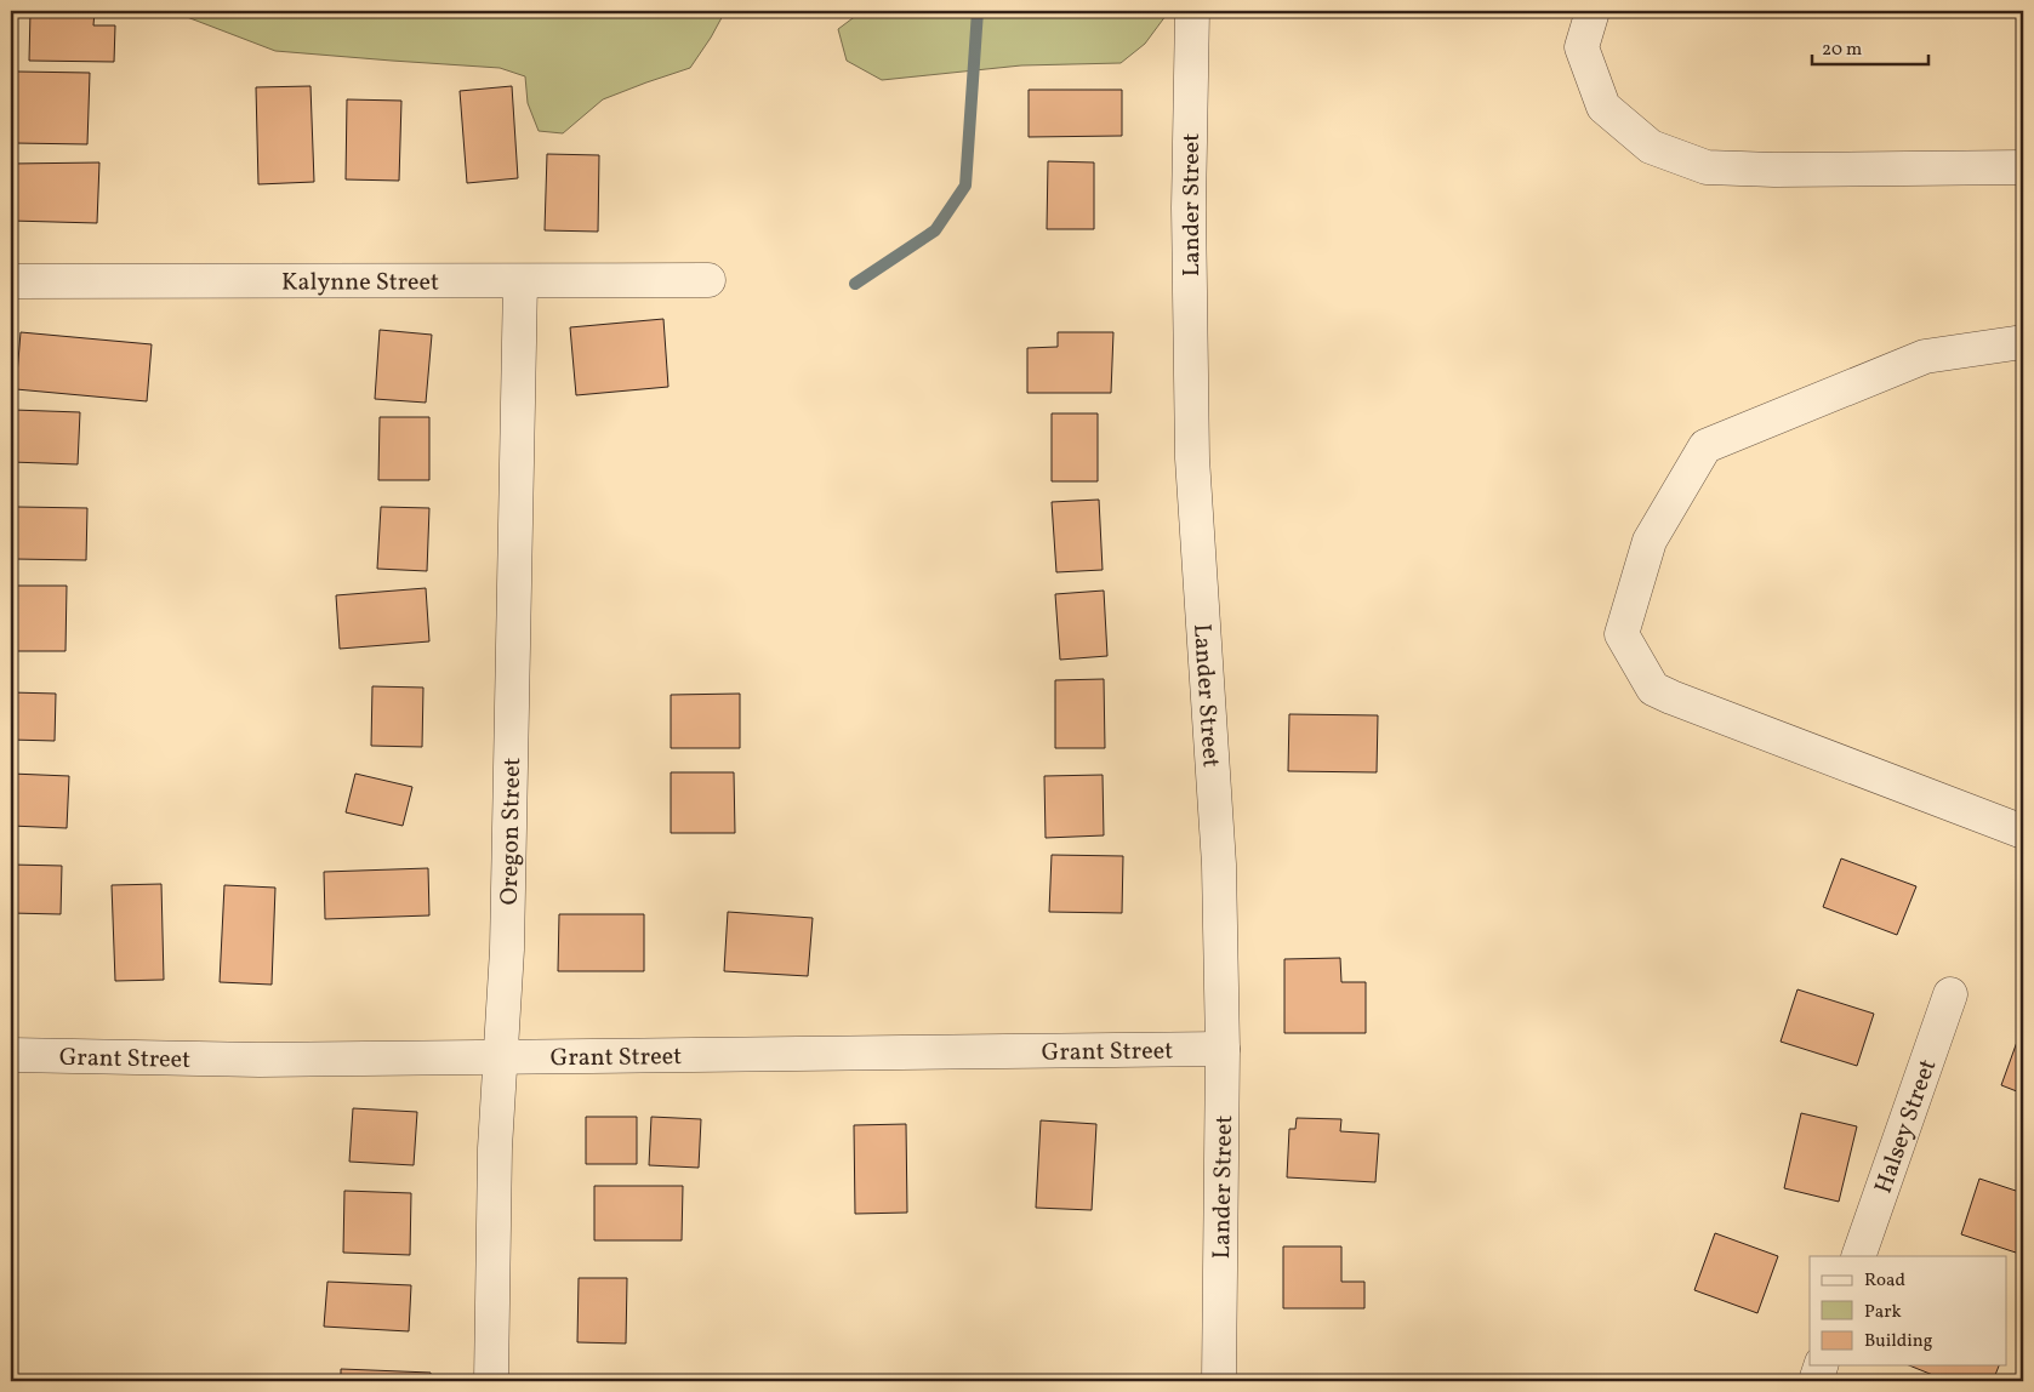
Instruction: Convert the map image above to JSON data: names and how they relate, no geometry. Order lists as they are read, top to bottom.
{
  "streets": {
    "street": [
      "Lander Street",
      "Kalynne Street",
      "Oregon Street",
      "Grant Street",
      "Halsey Street"
    ]
  },
  "crossings": [
    ["Lander Street", "Grant Street"],
    ["Kalynne Street", "Oregon Street"],
    ["Oregon Street", "Grant Street"]
  ],
  "legend": ["Road", "Park", "Building"],
  "scale_bar": "20 m"
}
